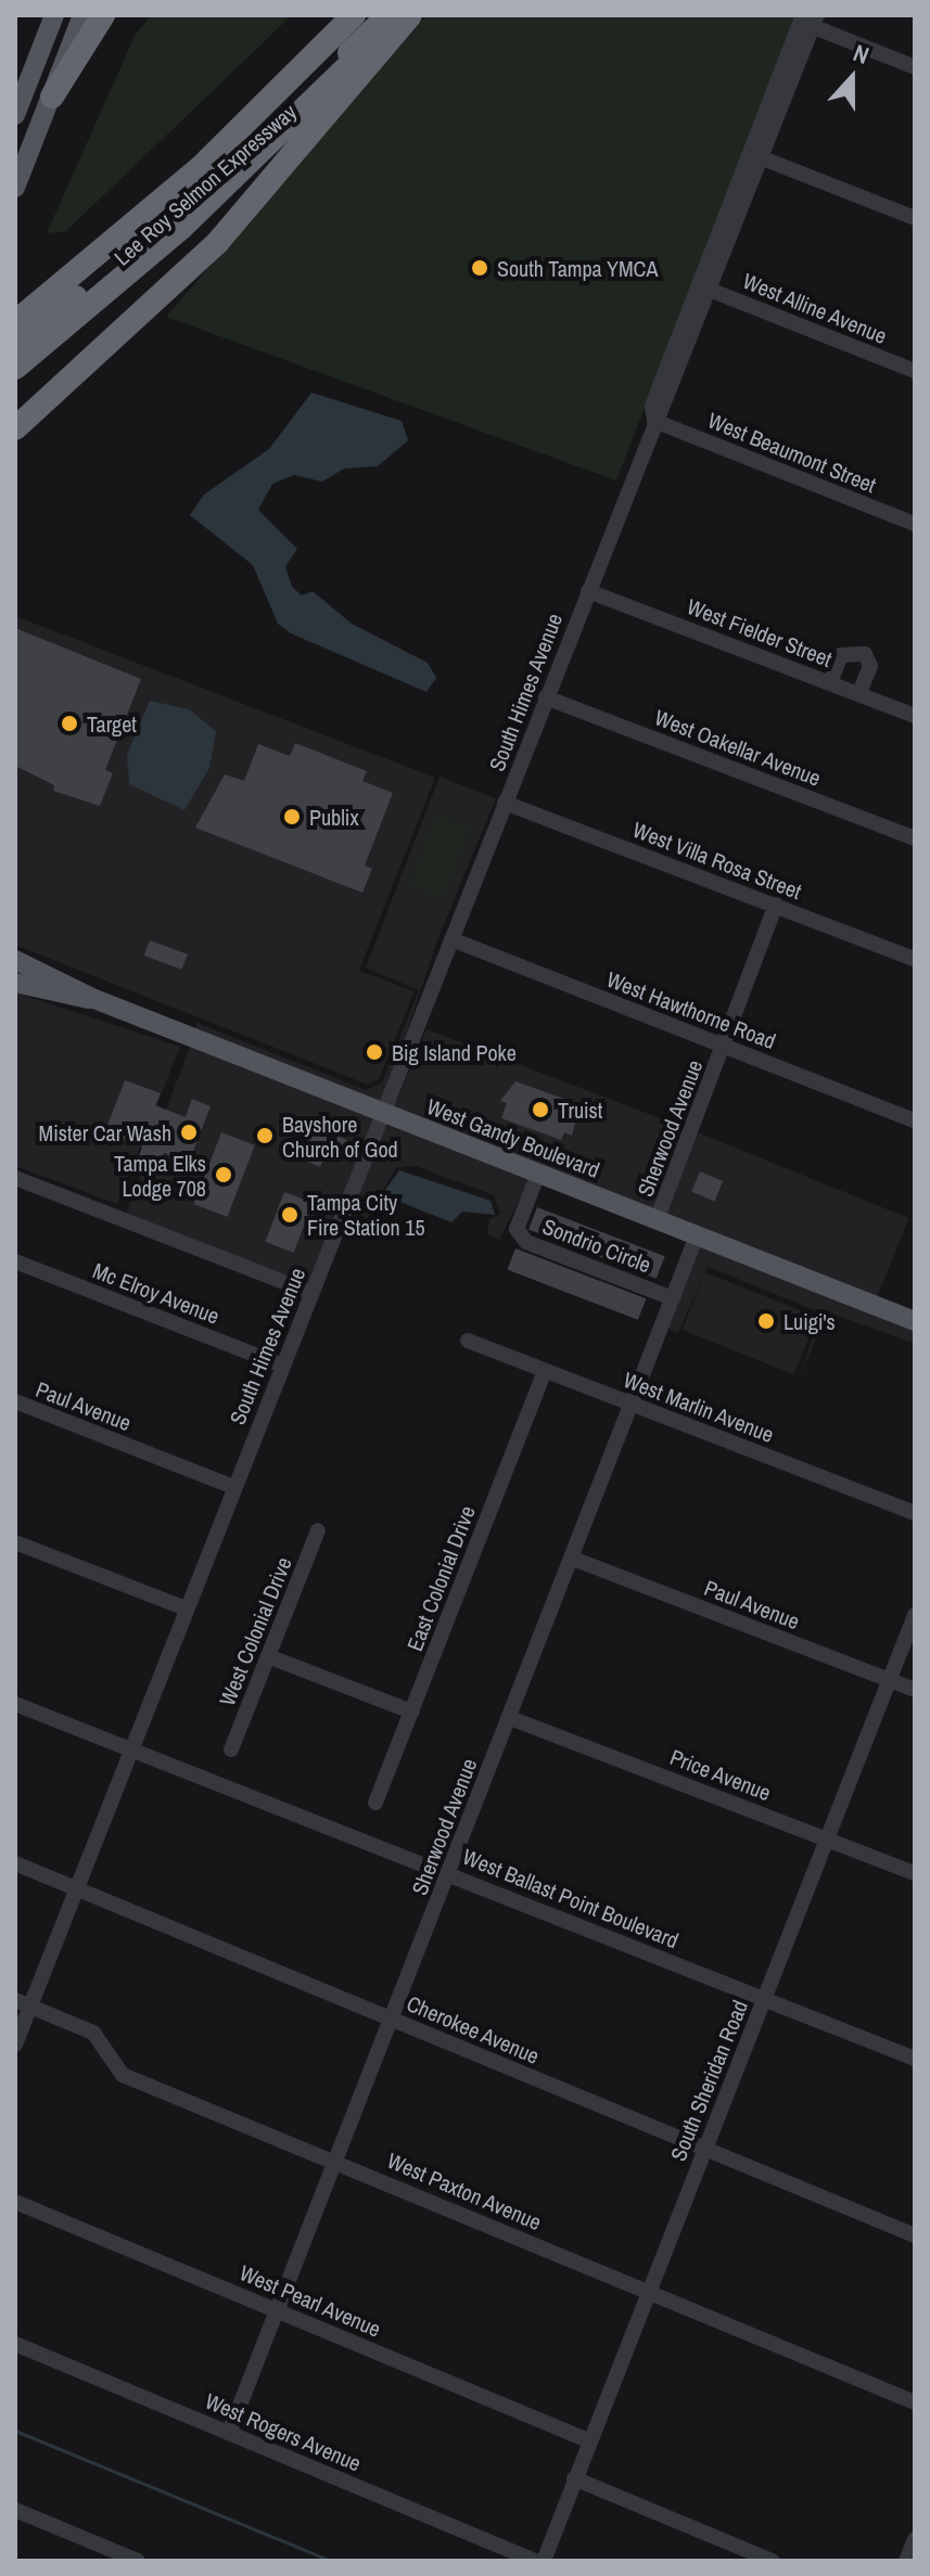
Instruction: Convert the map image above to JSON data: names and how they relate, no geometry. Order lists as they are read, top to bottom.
{
  "streets": {
    "highway": ["Lee Roy Selmon Expressway"],
    "main road": ["West Gandy Boulevard"],
    "street": [
      "West Alline Avenue",
      "West Beaumont Street",
      "West Fielder Street",
      "South Himes Avenue",
      "West Oakellar Avenue",
      "West Villa Rosa Street",
      "West Hawthorne Road",
      "Sherwood Avenue",
      "Sondrio Circle",
      "Mc Elroy Avenue",
      "Paul Avenue",
      "West Marlin Avenue",
      "East Colonial Drive",
      "West Colonial Drive",
      "Price Avenue",
      "West Ballast Point Boulevard",
      "Cherokee Avenue",
      "South Sheridan Road",
      "West Paxton Avenue",
      "West Pearl Avenue",
      "West Rogers Avenue"
    ]
  },
  "crossings": [
    ["West Alline Avenue", "South Himes Avenue"],
    ["West Beaumont Street", "South Himes Avenue"],
    ["West Fielder Street", "South Himes Avenue"],
    ["South Himes Avenue", "West Oakellar Avenue"],
    ["South Himes Avenue", "West Villa Rosa Street"],
    ["South Himes Avenue", "West Hawthorne Road"],
    ["South Himes Avenue", "West Gandy Boulevard"],
    ["South Himes Avenue", "Mc Elroy Avenue"],
    ["South Himes Avenue", "Paul Avenue"],
    ["South Himes Avenue", "West Ballast Point Boulevard"],
    ["South Himes Avenue", "Cherokee Avenue"],
    ["South Himes Avenue", "West Paxton Avenue"],
    ["West Villa Rosa Street", "Sherwood Avenue"],
    ["West Hawthorne Road", "Sherwood Avenue"],
    ["Sherwood Avenue", "West Gandy Boulevard"],
    ["Sherwood Avenue", "Sondrio Circle"],
    ["Sherwood Avenue", "Paul Avenue"],
    ["Sherwood Avenue", "West Marlin Avenue"],
    ["Sherwood Avenue", "Price Avenue"],
    ["Sherwood Avenue", "West Ballast Point Boulevard"],
    ["Sherwood Avenue", "Cherokee Avenue"],
    ["Sherwood Avenue", "West Paxton Avenue"],
    ["Sherwood Avenue", "West Pearl Avenue"],
    ["Sherwood Avenue", "West Rogers Avenue"],
    ["West Gandy Boulevard", "Sondrio Circle"],
    ["Paul Avenue", "South Sheridan Road"],
    ["West Marlin Avenue", "East Colonial Drive"],
    ["Price Avenue", "South Sheridan Road"],
    ["West Ballast Point Boulevard", "South Sheridan Road"],
    ["Cherokee Avenue", "South Sheridan Road"],
    ["South Sheridan Road", "West Paxton Avenue"],
    ["South Sheridan Road", "West Pearl Avenue"]
  ],
  "places": [
    "South Tampa YMCA",
    "Target",
    "Publix",
    "Big Island Poke",
    "Truist",
    "Mister Car Wash",
    "Bayshore Church of God",
    "Tampa Elks Lodge 708",
    "Tampa City Fire Station 15",
    "Luigi's"
  ],
  "north": "top"
}
